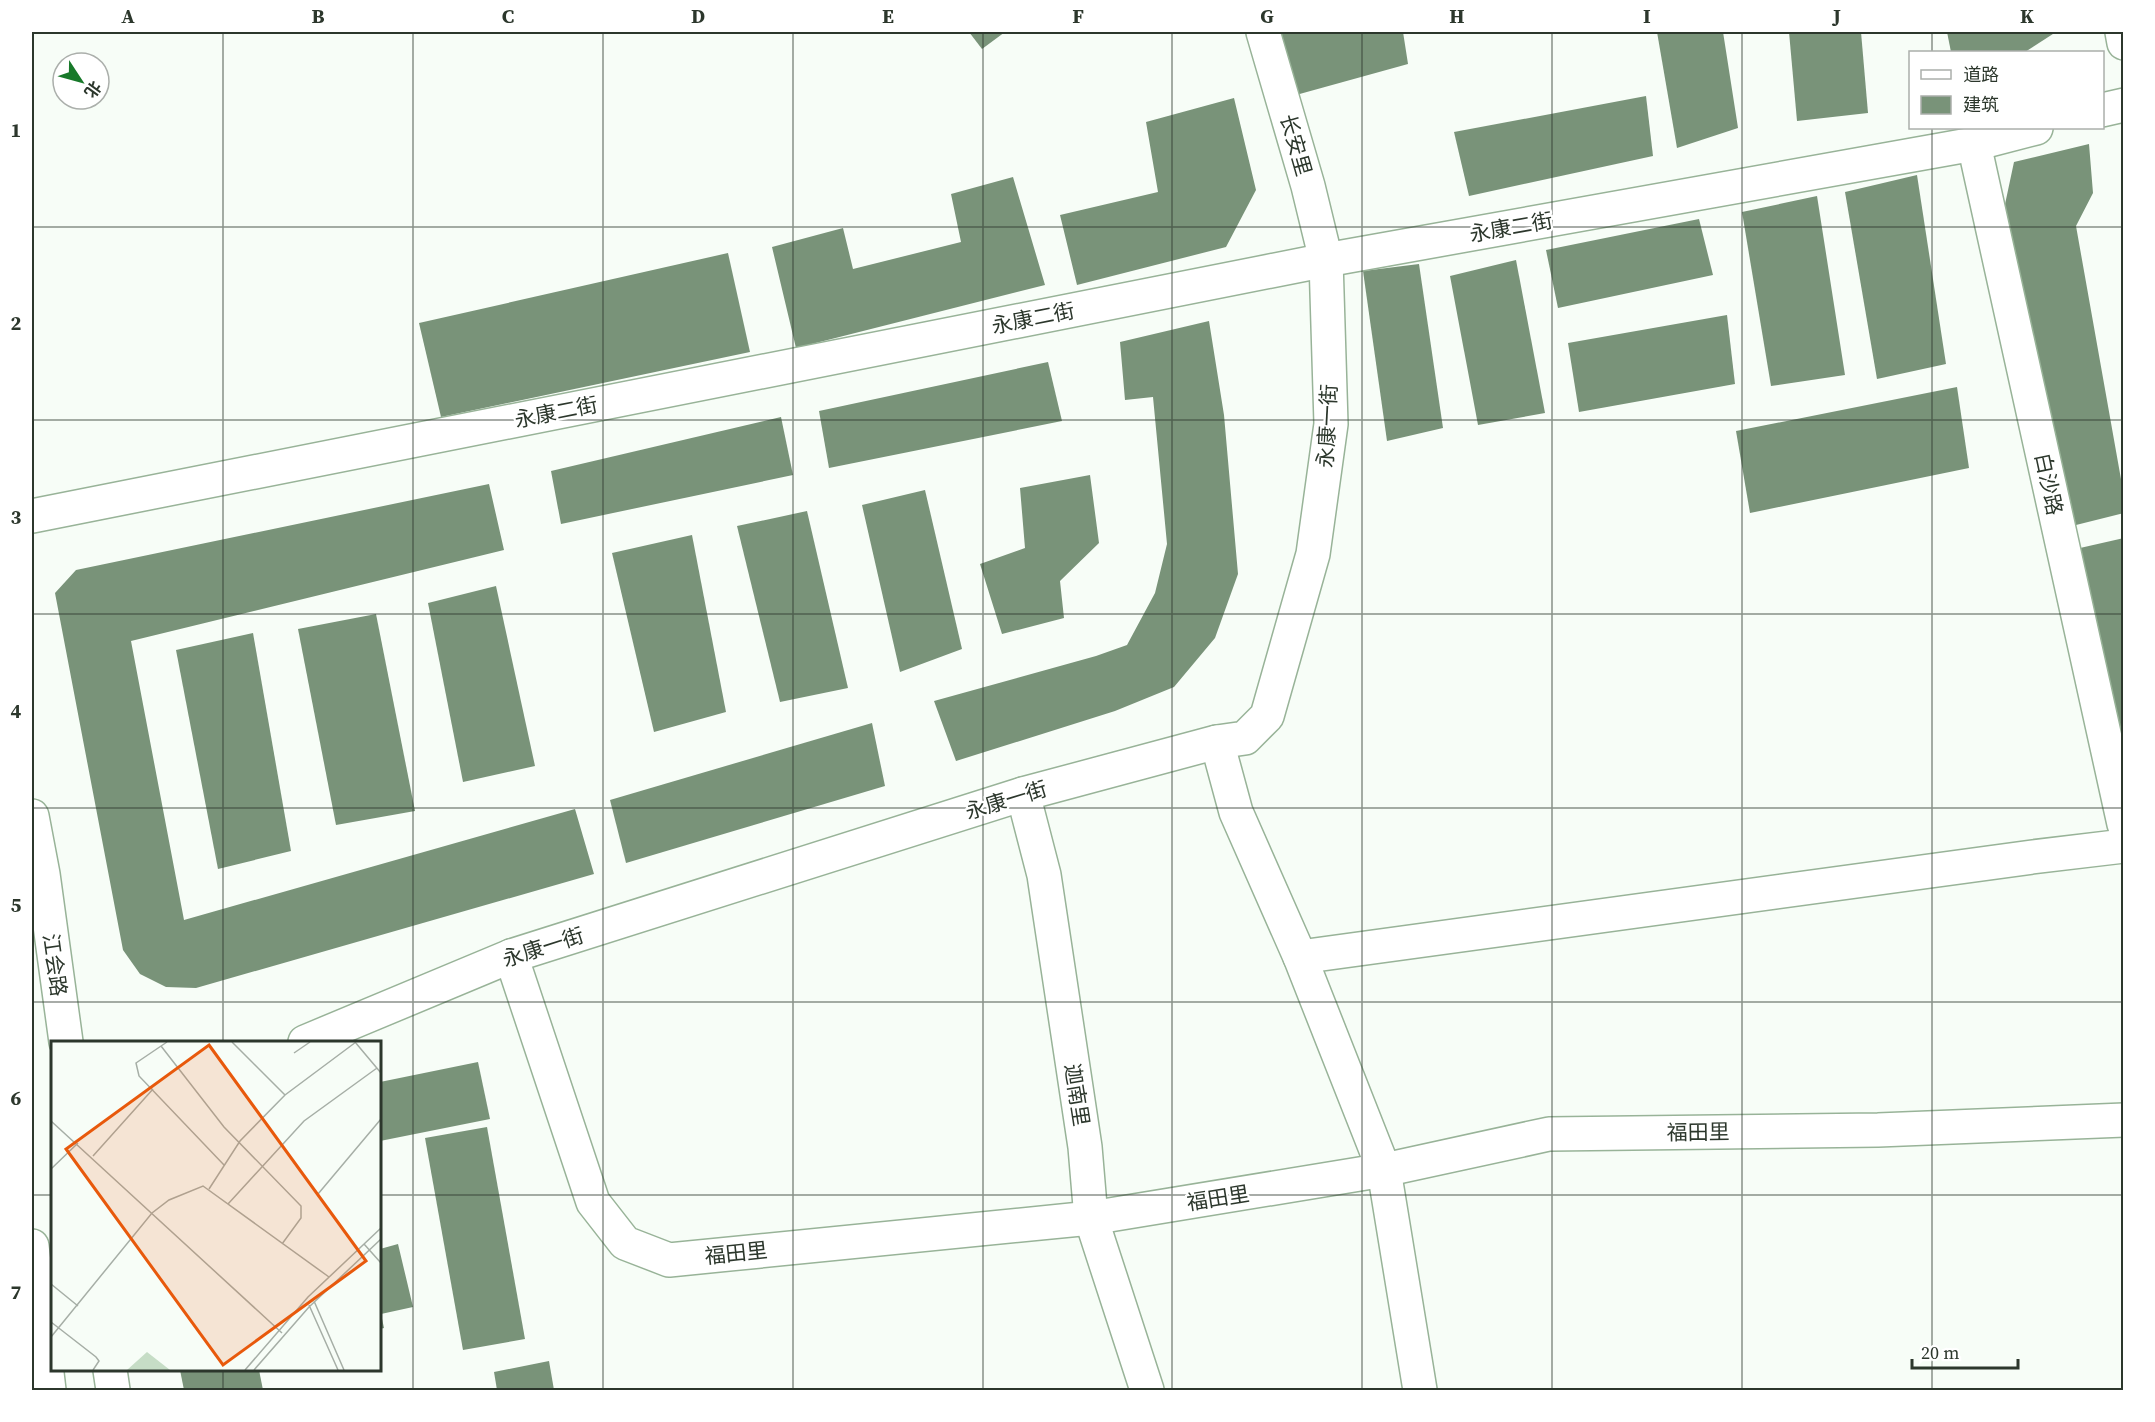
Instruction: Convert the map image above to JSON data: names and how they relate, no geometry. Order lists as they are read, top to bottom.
{
  "streets": {
    "street": [
      "长安里",
      "永康二街",
      "永康一街",
      "白沙路",
      "江会路",
      "迦南里",
      "福田里"
    ]
  },
  "crossings": [
    ["长安里", "永康二街"],
    ["长安里", "永康一街"],
    ["永康二街", "永康一街"],
    ["永康二街", "白沙路"],
    ["永康一街", "迦南里"],
    ["永康一街", "福田里"],
    ["迦南里", "福田里"]
  ],
  "legend": ["道路", "建筑"],
  "scale_bar": "20 m",
  "north": "bottom right",
  "grid": {
    "columns": [
      "A",
      "B",
      "C",
      "D",
      "E",
      "F",
      "G",
      "H",
      "I",
      "J",
      "K"
    ],
    "rows": [
      "1",
      "2",
      "3",
      "4",
      "5",
      "6",
      "7"
    ]
  }
}
